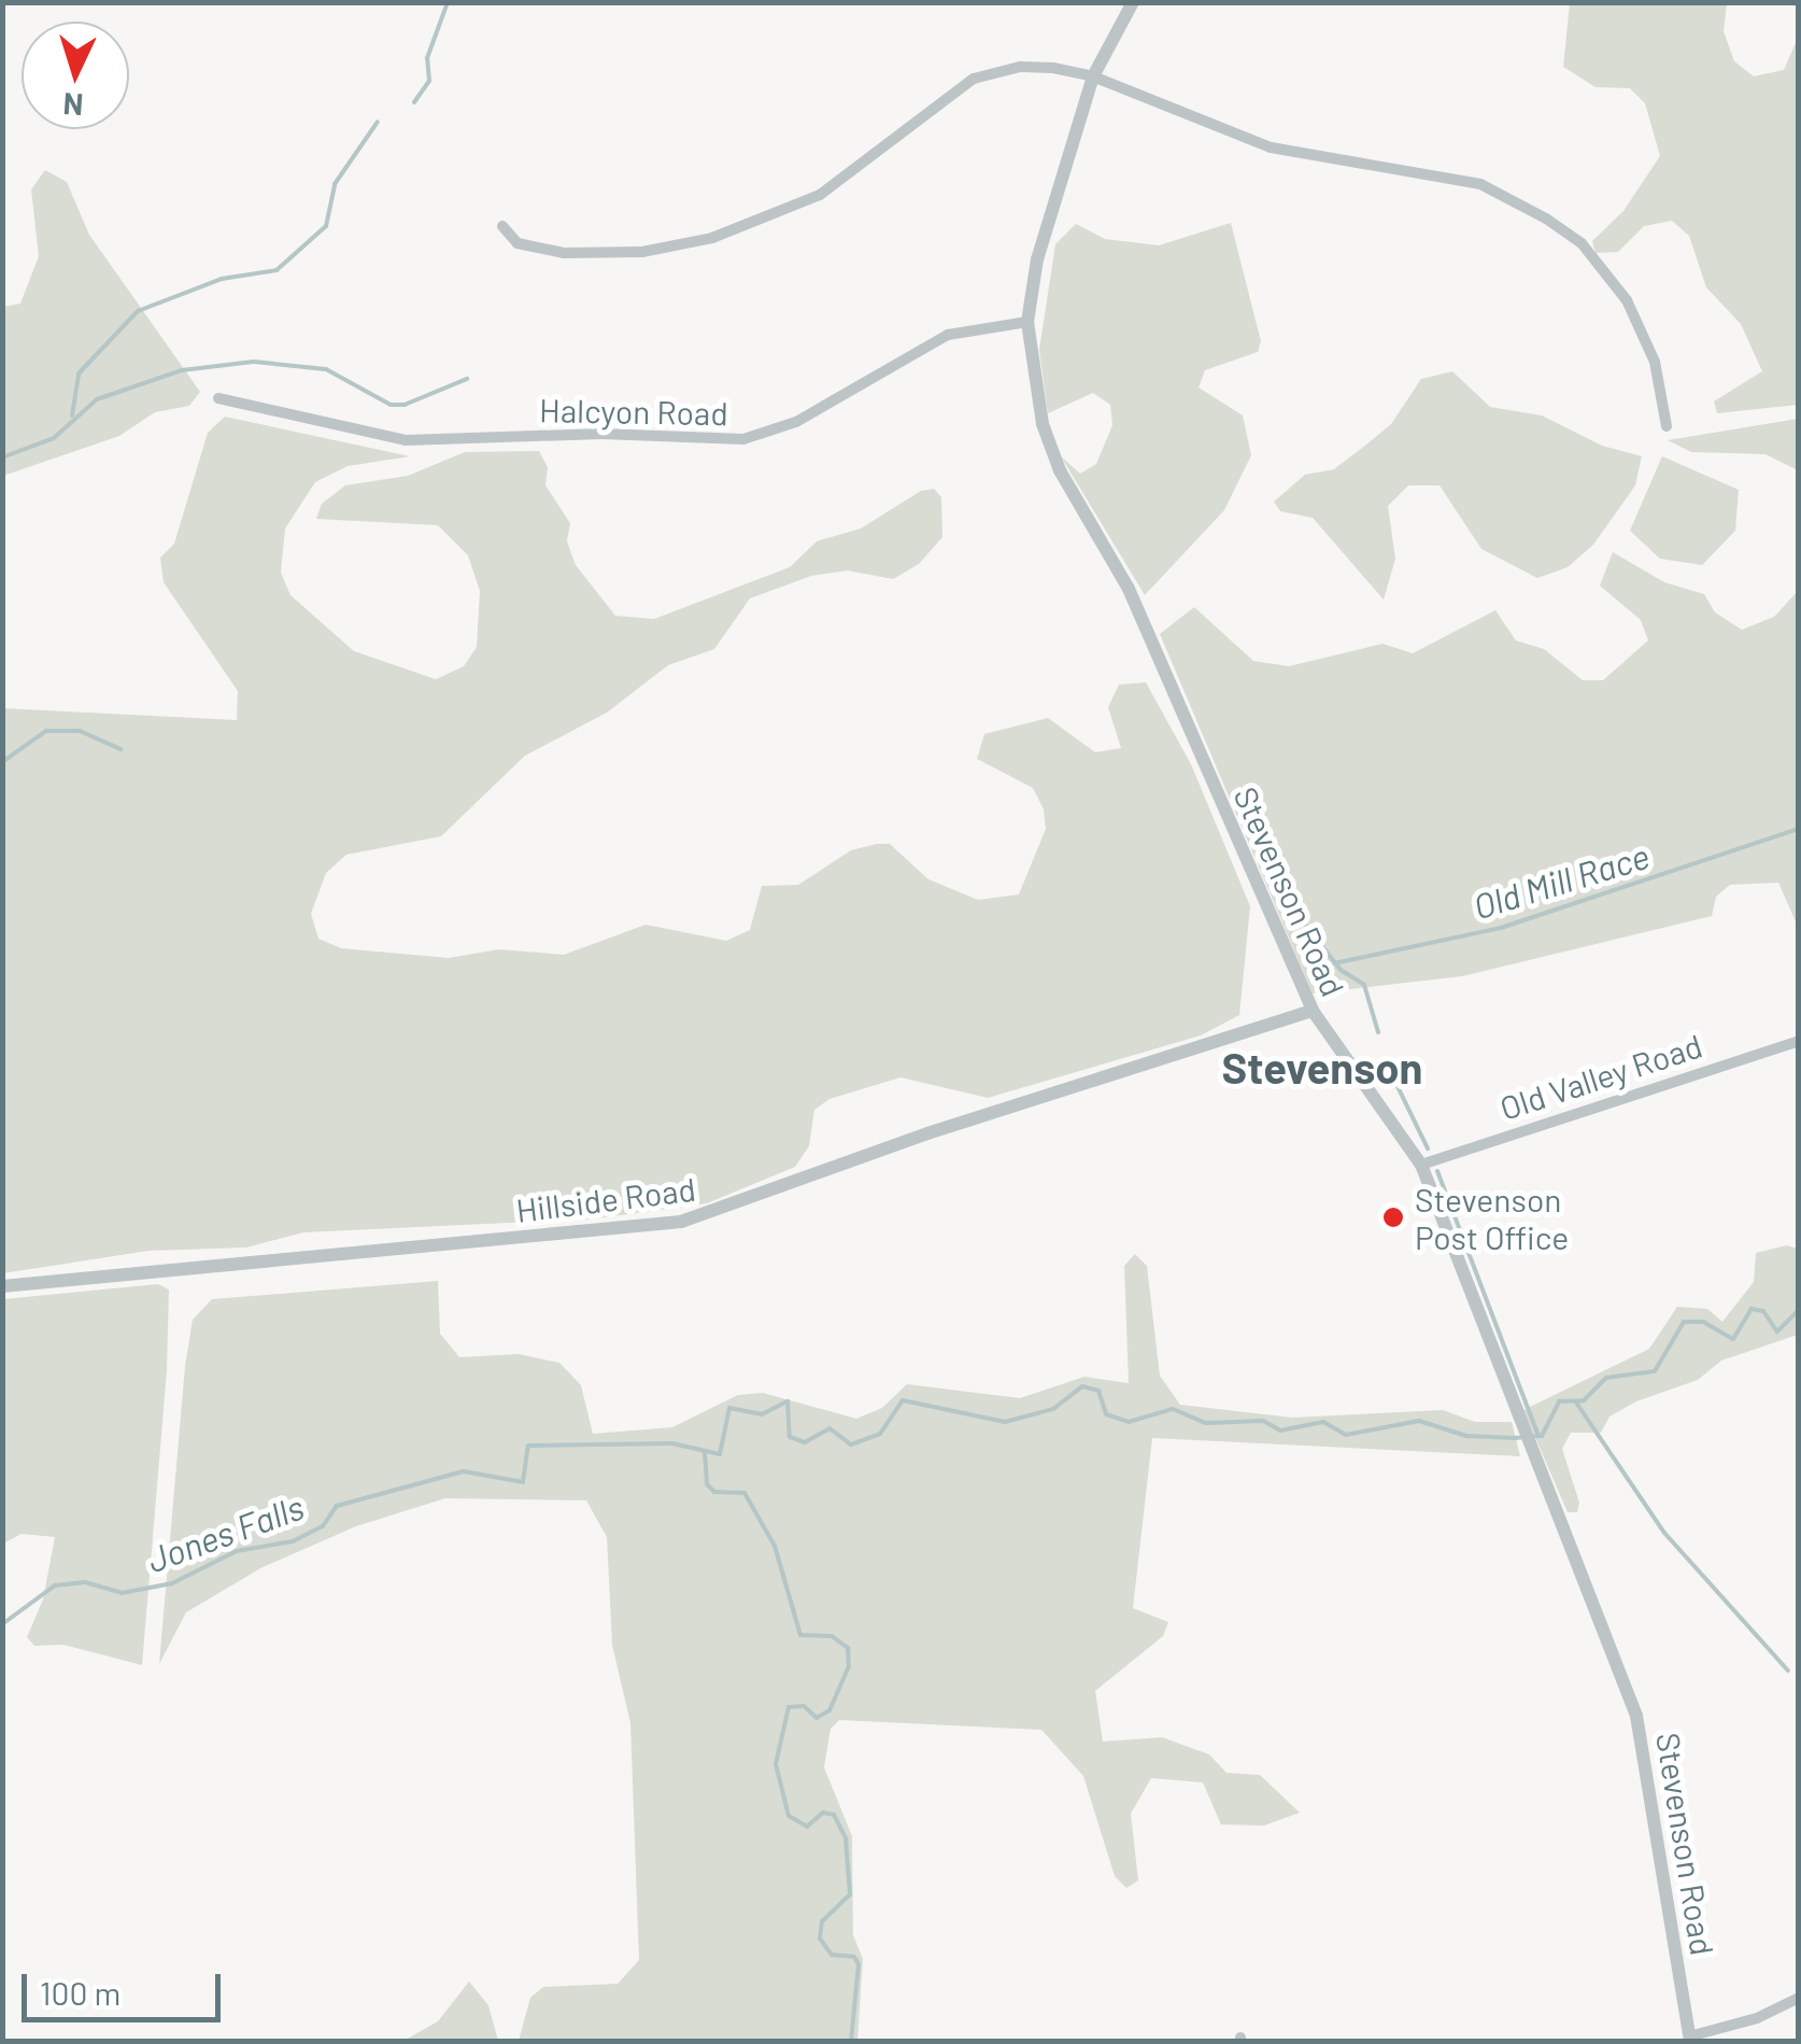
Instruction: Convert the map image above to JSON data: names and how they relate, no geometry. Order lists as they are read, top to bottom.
{
  "streets": {
    "street": [
      "Halcyon Road",
      "Stevenson Road",
      "Old Valley Road",
      "Hillside Road"
    ]
  },
  "crossings": [
    ["Halcyon Road", "Stevenson Road"],
    ["Stevenson Road", "Old Valley Road"],
    ["Stevenson Road", "Hillside Road"]
  ],
  "districts": ["Stevenson"],
  "water": ["Old Mill Race", "Jones Falls"],
  "places": ["Stevenson Post Office"],
  "scale_bar": "100 m",
  "north": "bottom"
}
